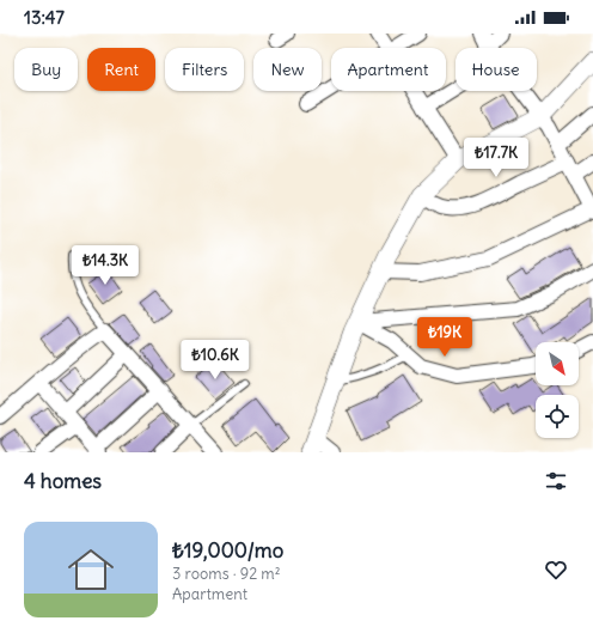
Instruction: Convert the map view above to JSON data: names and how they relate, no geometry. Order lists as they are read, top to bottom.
{
  "north": "bottom right",
  "page": {
    "status": "13:47",
    "chip": [
      "Buy",
      "Rent",
      "Filters",
      "New",
      "Apartment",
      "House"
    ],
    "price": [
      "₺17.7K",
      "₺14.3K",
      "₺19K",
      "₺10.6K"
    ],
    "heading": "4 homes",
    "list": [
      {
        "name": "₺19,000/mo",
        "note": "3 rooms · 92 m² · Apartment"
      }
    ]
  }
}
